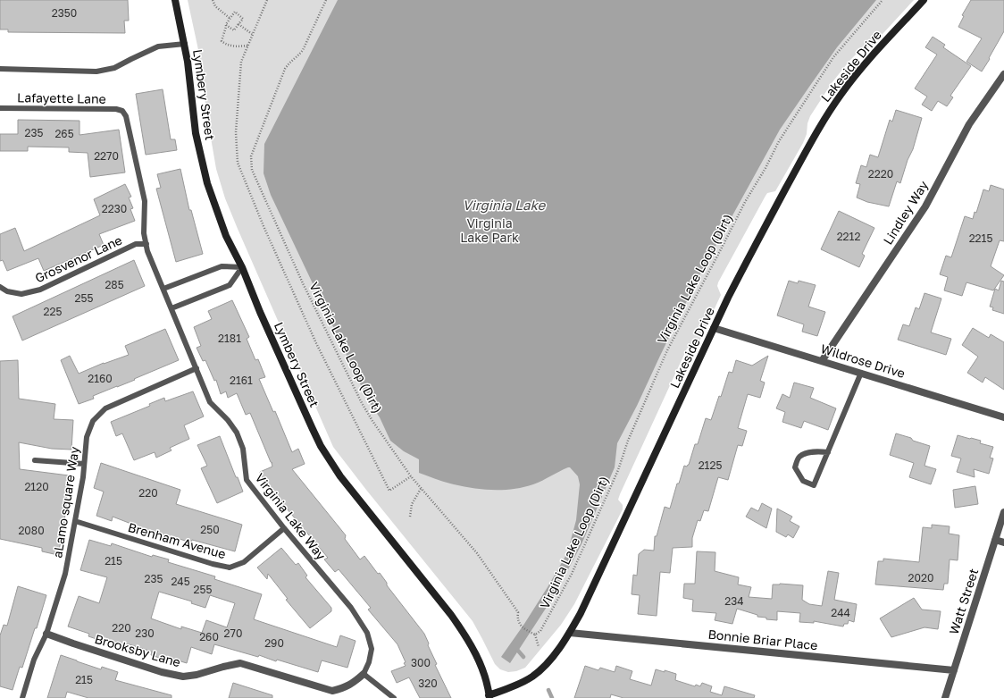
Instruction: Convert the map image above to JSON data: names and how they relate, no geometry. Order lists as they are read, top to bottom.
{
  "streets": {
    "street": [
      "Lakeside Drive",
      "Lymbery Street",
      "Lindley Way",
      "Wildrose Drive",
      "Watt Street",
      "Bonnie Briar Place",
      "Brooksby Lane"
    ],
    "lane": [
      "Lafayette Lane",
      "Grosvenor Lane",
      "aLamo square Way",
      "Virginia Lake Way",
      "Brenham Avenue"
    ],
    "path": ["Virginia Lake Loop (Dirt)"]
  },
  "crossings": [
    ["Lakeside Drive", "Lymbery Street"],
    ["Lakeside Drive", "Wildrose Drive"],
    ["Lakeside Drive", "Bonnie Briar Place"],
    ["Lafayette Lane", "Virginia Lake Way"],
    ["Lindley Way", "Wildrose Drive"],
    ["Grosvenor Lane", "Virginia Lake Way"],
    ["aLamo square Way", "Virginia Lake Way"],
    ["aLamo square Way", "Brenham Avenue"],
    ["aLamo square Way", "Brooksby Lane"],
    ["Virginia Lake Way", "Brenham Avenue"],
    ["Virginia Lake Way", "Brooksby Lane"],
    ["Watt Street", "Bonnie Briar Place"]
  ],
  "water": ["Virginia Lake"],
  "parks": ["Virginia Lake Park"],
  "house_numbers": [
    "2350",
    "235",
    "265",
    "2270",
    "2220",
    "2230",
    "2212",
    "2215",
    "285",
    "255",
    "225",
    "2181",
    "2160",
    "2161",
    "2125",
    "2120",
    "220",
    "250",
    "2080",
    "215",
    "2020",
    "235",
    "245",
    "255",
    "234",
    "244",
    "220",
    "230",
    "270",
    "260",
    "290",
    "300",
    "215",
    "320"
  ]
}
